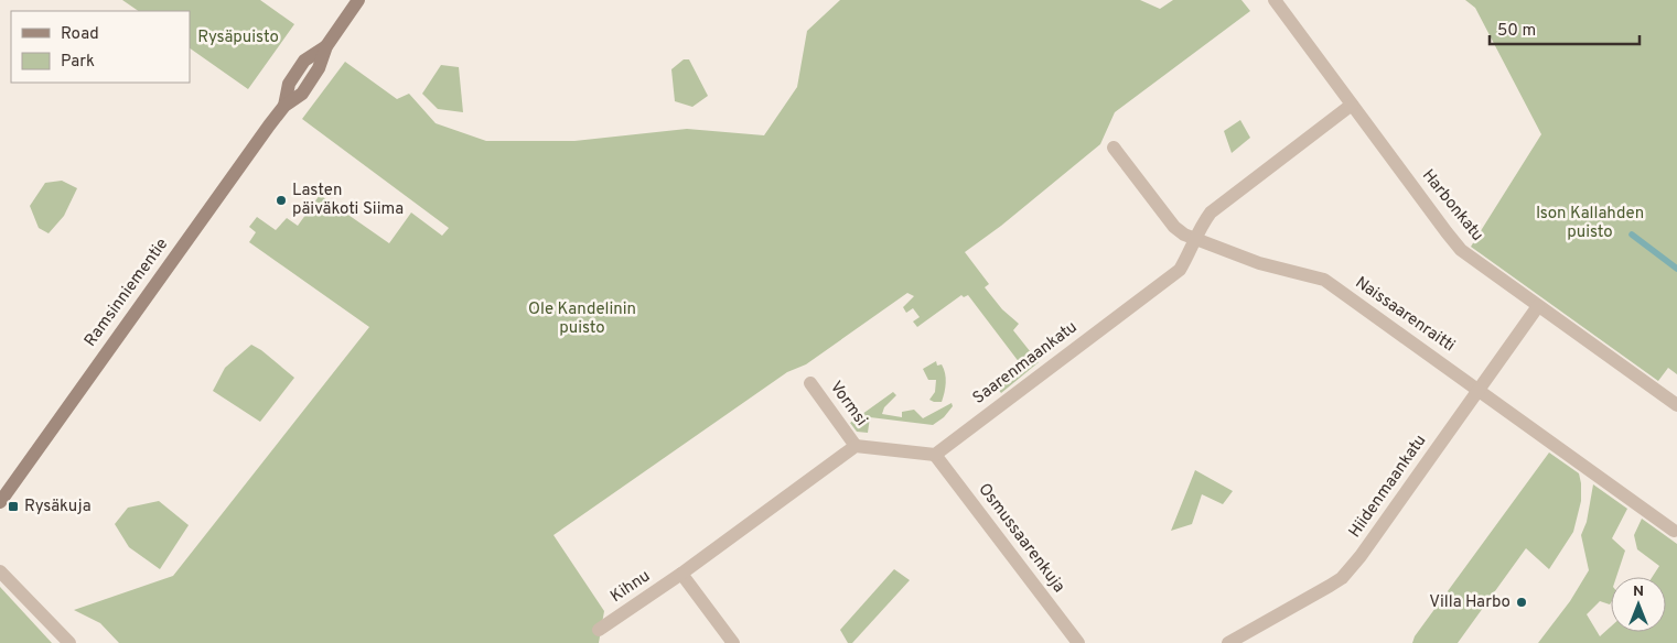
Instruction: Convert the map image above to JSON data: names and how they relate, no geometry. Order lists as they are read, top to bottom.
{
  "streets": {
    "street": [
      "Harbonkatu",
      "Ramsinniementie",
      "Naissaarenraitti",
      "Saarenmaankatu",
      "Vormsi",
      "Hiidenmaankatu",
      "Osmussaarenkuja",
      "Kihnu"
    ]
  },
  "crossings": [
    ["Harbonkatu", "Saarenmaankatu"],
    ["Harbonkatu", "Hiidenmaankatu"],
    ["Naissaarenraitti", "Saarenmaankatu"],
    ["Naissaarenraitti", "Hiidenmaankatu"],
    ["Saarenmaankatu", "Osmussaarenkuja"]
  ],
  "parks": ["Rysäpuisto", "Ison Kallahden puisto", "Ole Kandelinin puisto"],
  "places": {
    "other": ["Lasten päiväkoti Siima", "Villa Harbo"],
    "transit": ["Rysäkuja"]
  },
  "legend": ["Road", "Park"],
  "scale_bar": "50 m",
  "north": "top"
}
